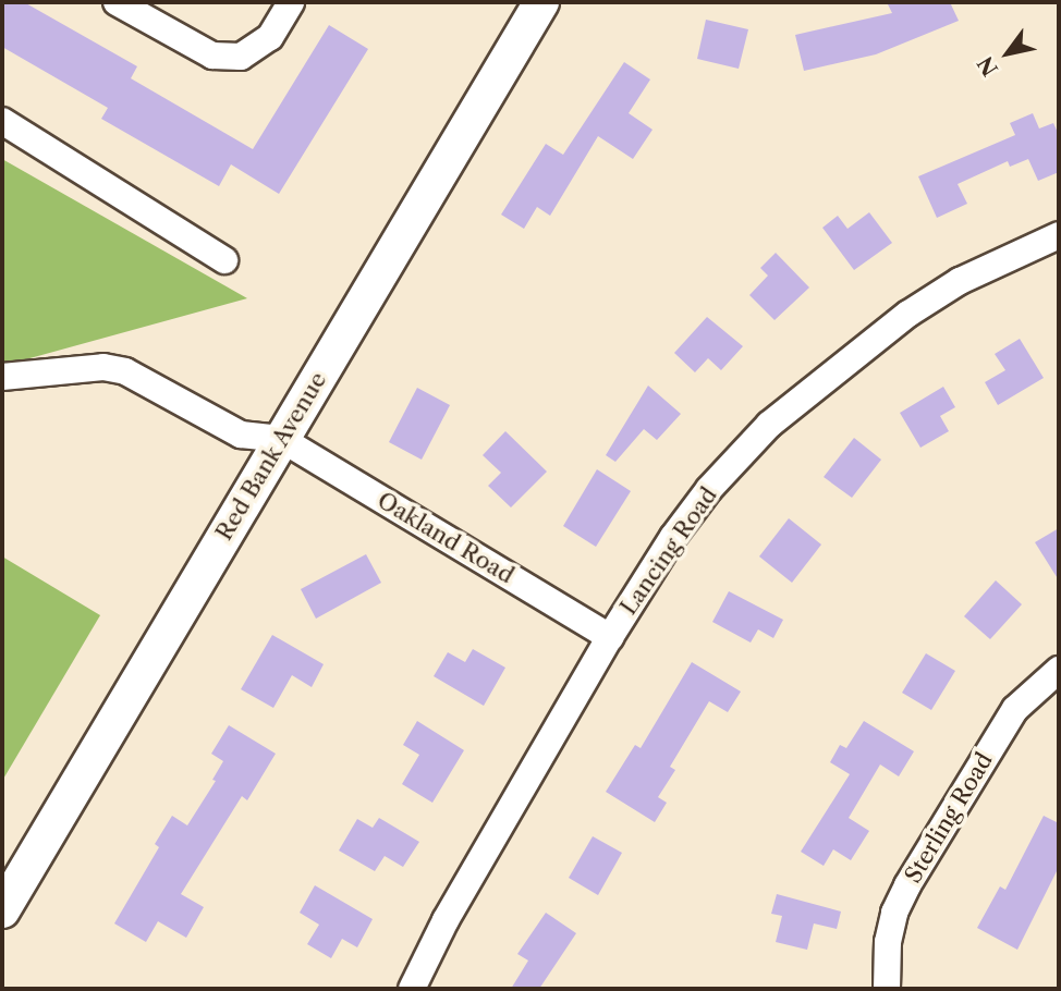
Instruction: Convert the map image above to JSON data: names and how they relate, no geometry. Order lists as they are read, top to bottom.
{
  "streets": {
    "street": [
      "Red Bank Avenue",
      "Oakland Road",
      "Lancing Road",
      "Sterling Road"
    ]
  },
  "crossings": [
    ["Red Bank Avenue", "Oakland Road"],
    ["Oakland Road", "Lancing Road"]
  ],
  "north": "bottom left"
}
